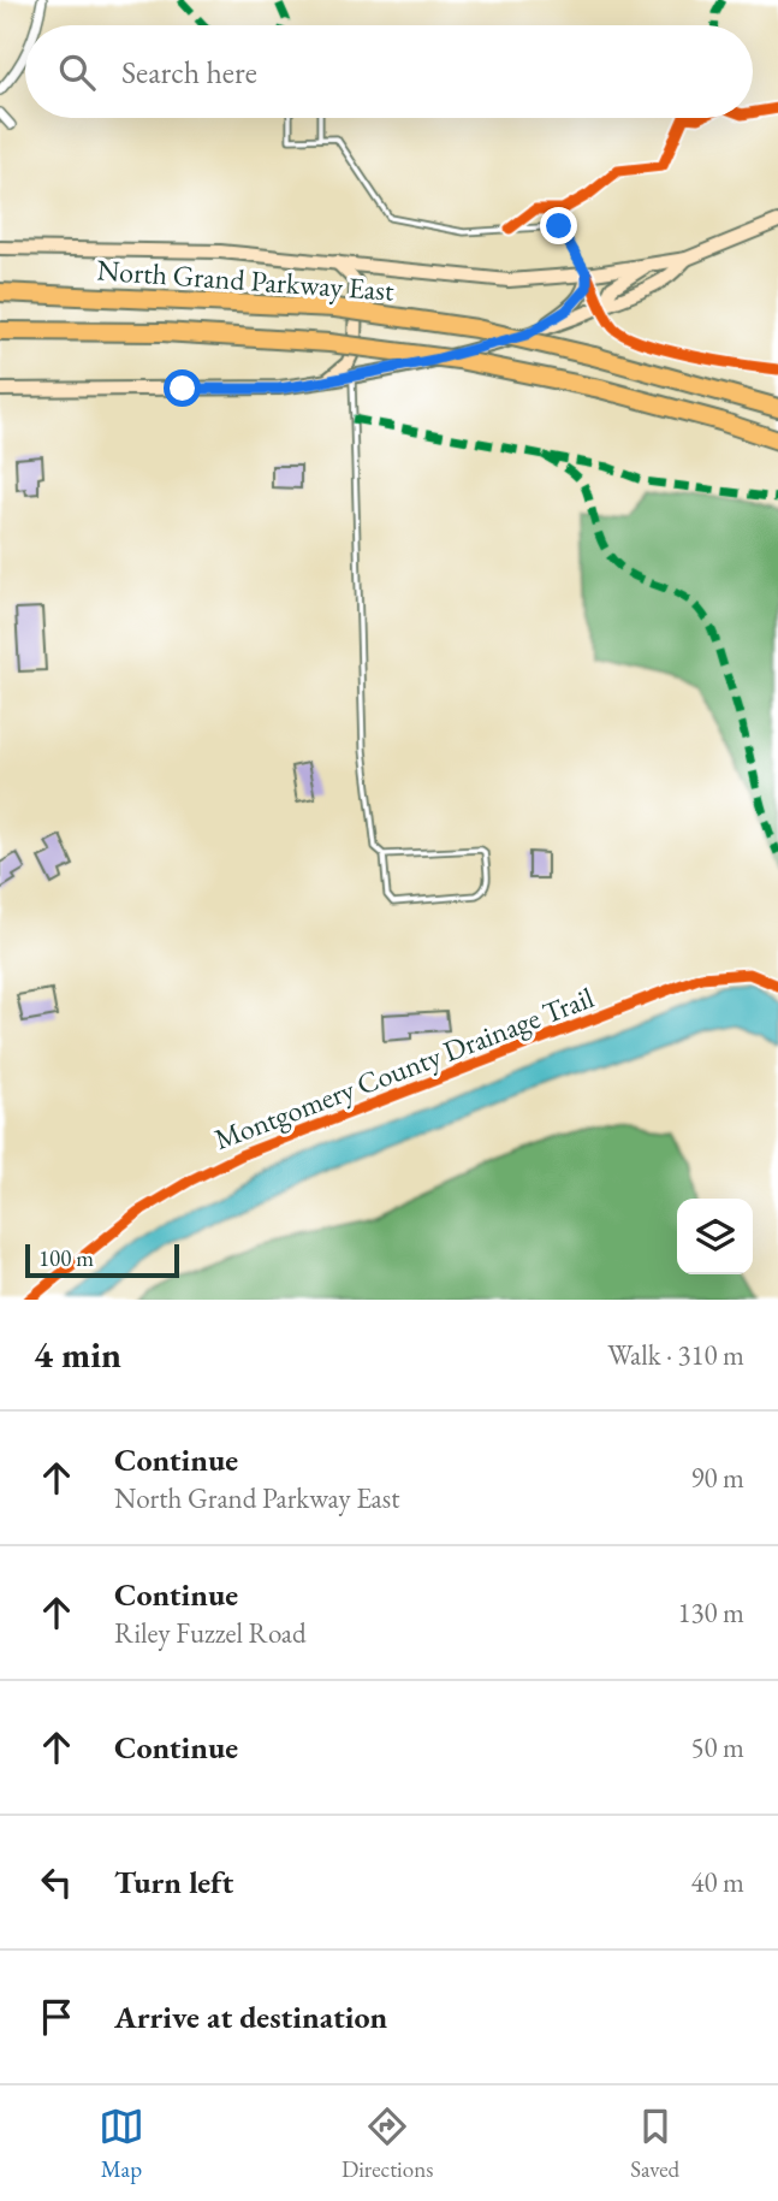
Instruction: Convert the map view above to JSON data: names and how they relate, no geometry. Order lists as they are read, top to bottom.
{
  "streets": {
    "highway": ["North Grand Parkway East"],
    "cycle path": ["Montgomery County Drainage Trail"]
  },
  "scale_bar": "100 m",
  "page": {
    "search": "Search here",
    "scale": "100 m",
    "heading": ["4 min", "Walk · 310 m"],
    "list": [
      ["Continue", "North Grand Parkway East", "90 m"],
      ["Continue", "Riley Fuzzel Road", "130 m"],
      ["Continue", "50 m"],
      ["Turn left", "40 m"],
      "Arrive at destination"
    ],
    "nav": ["Map", "Directions", "Saved"]
  }
}
